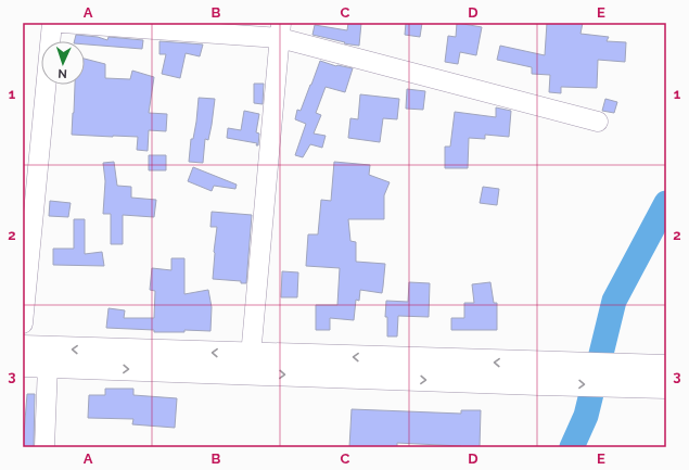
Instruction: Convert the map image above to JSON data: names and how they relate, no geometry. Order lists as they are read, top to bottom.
{
  "north": "bottom",
  "grid": {
    "columns": [
      "A",
      "B",
      "C",
      "D",
      "E"
    ],
    "rows": ["1", "2", "3"]
  }
}
